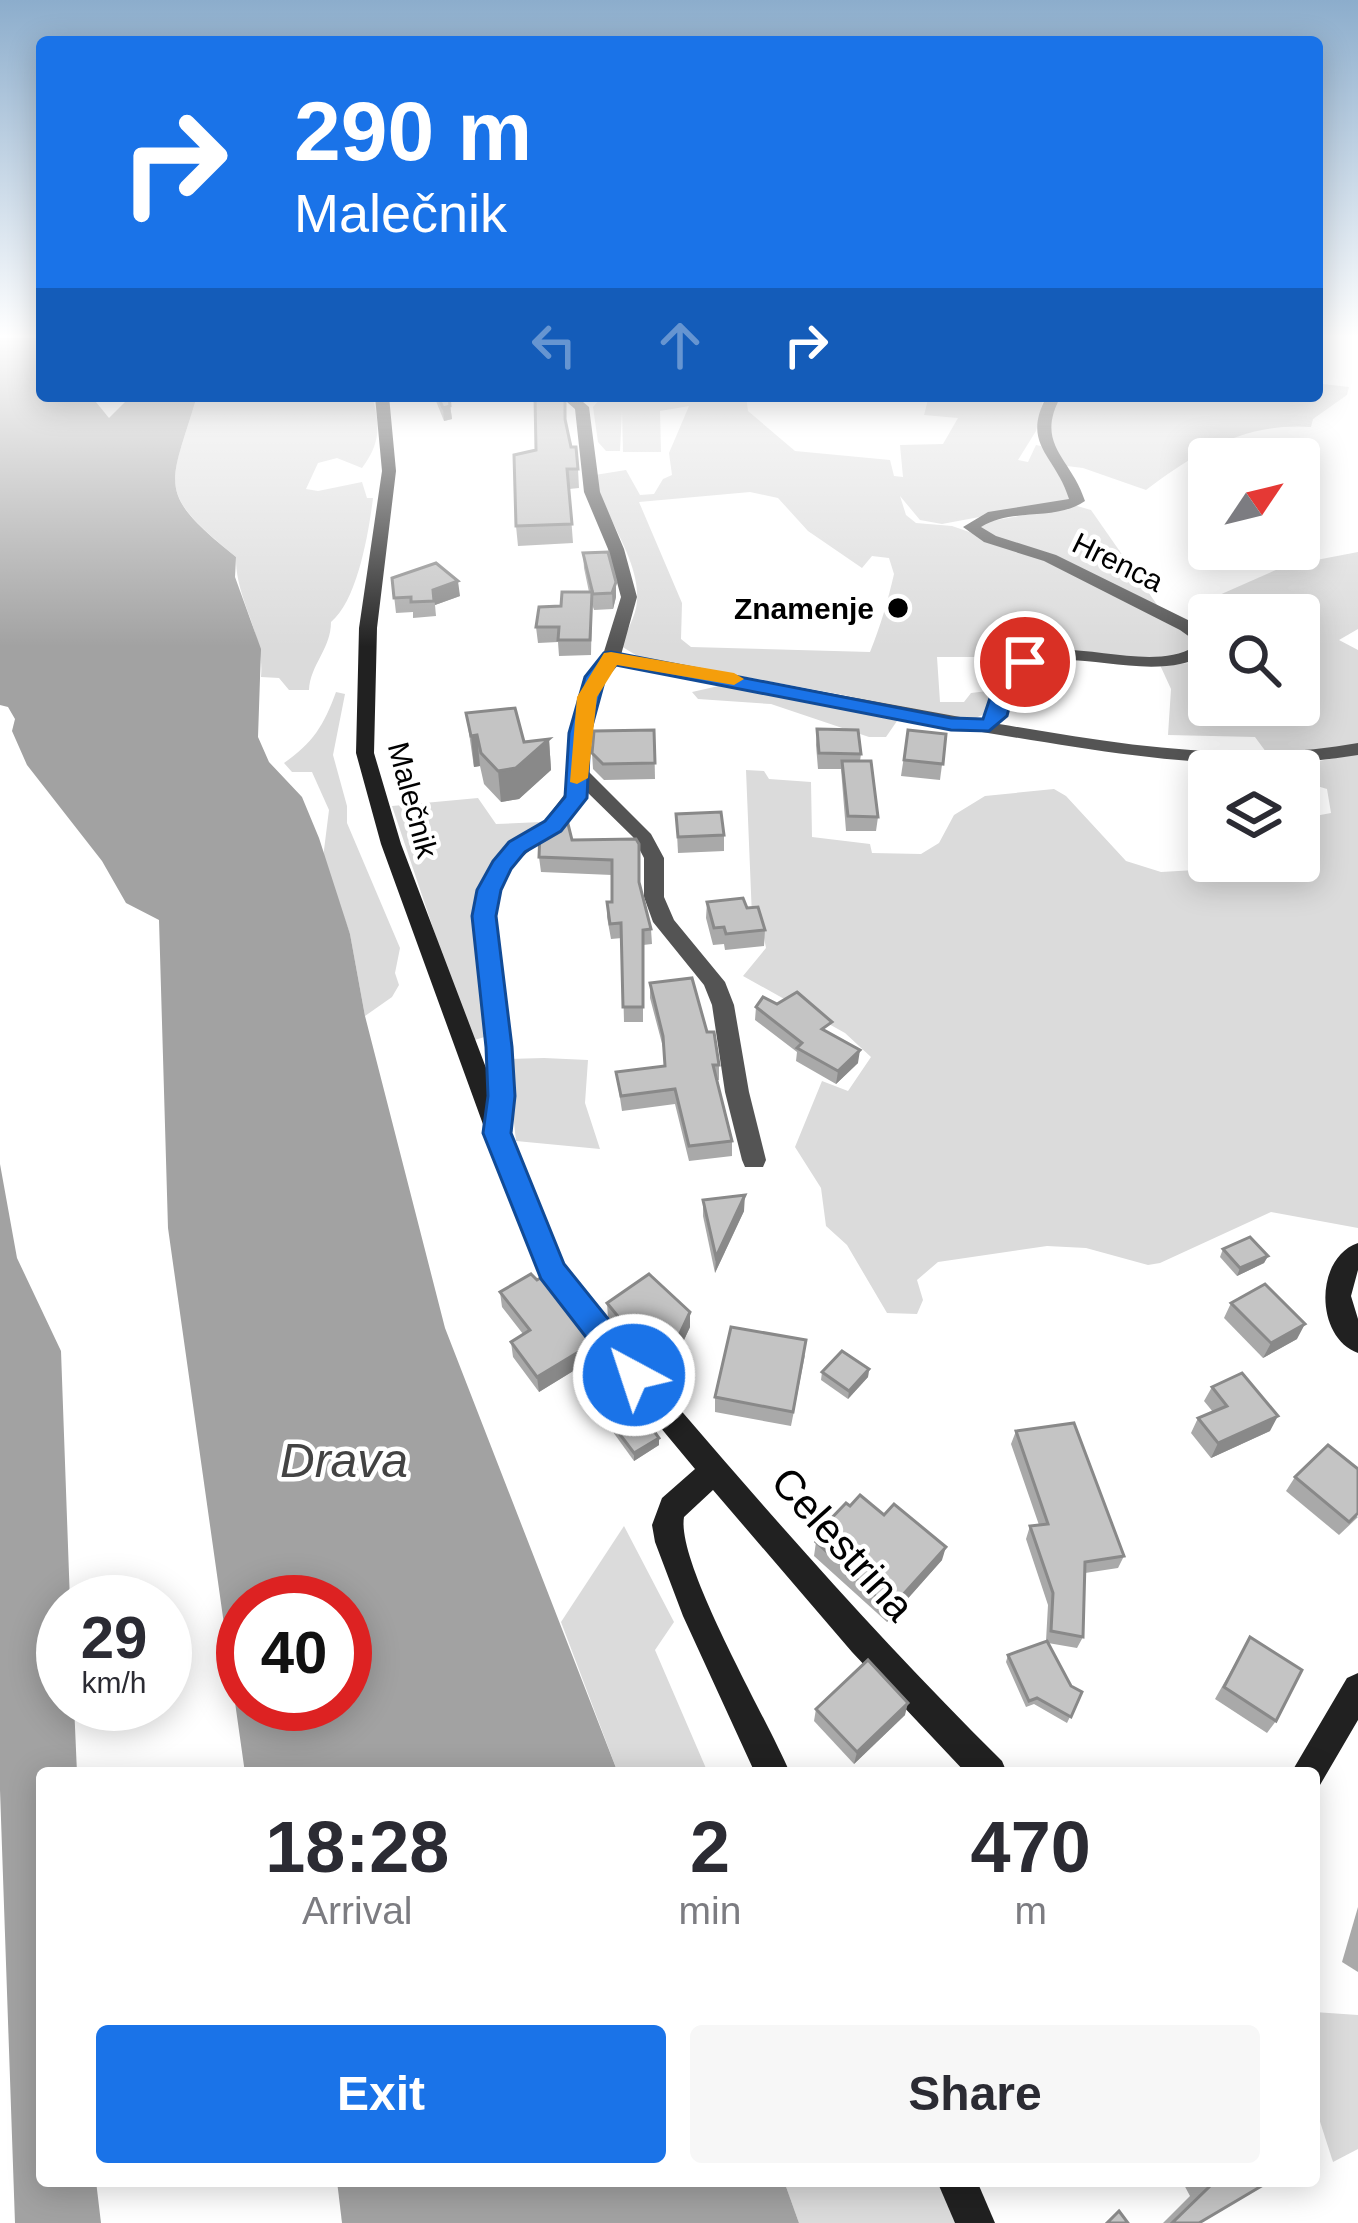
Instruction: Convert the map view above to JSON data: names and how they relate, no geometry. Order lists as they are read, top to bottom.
{
  "streets": {
    "street": ["Hrenca", "Malečnik", "Celestrina"]
  },
  "crossings": [
    ["Malečnik", "Celestrina"]
  ],
  "water": ["Drava"],
  "places": ["Znamenje"],
  "north": "top right",
  "page": {
    "turn": ["290 m", "Malečnik"],
    "speed": "29 km/h",
    "limit": "40",
    "eta": [
      "18:28",
      "Arrival",
      "2",
      "min",
      "470",
      "m"
    ],
    "buttons": ["Exit", "Share"]
  }
}
